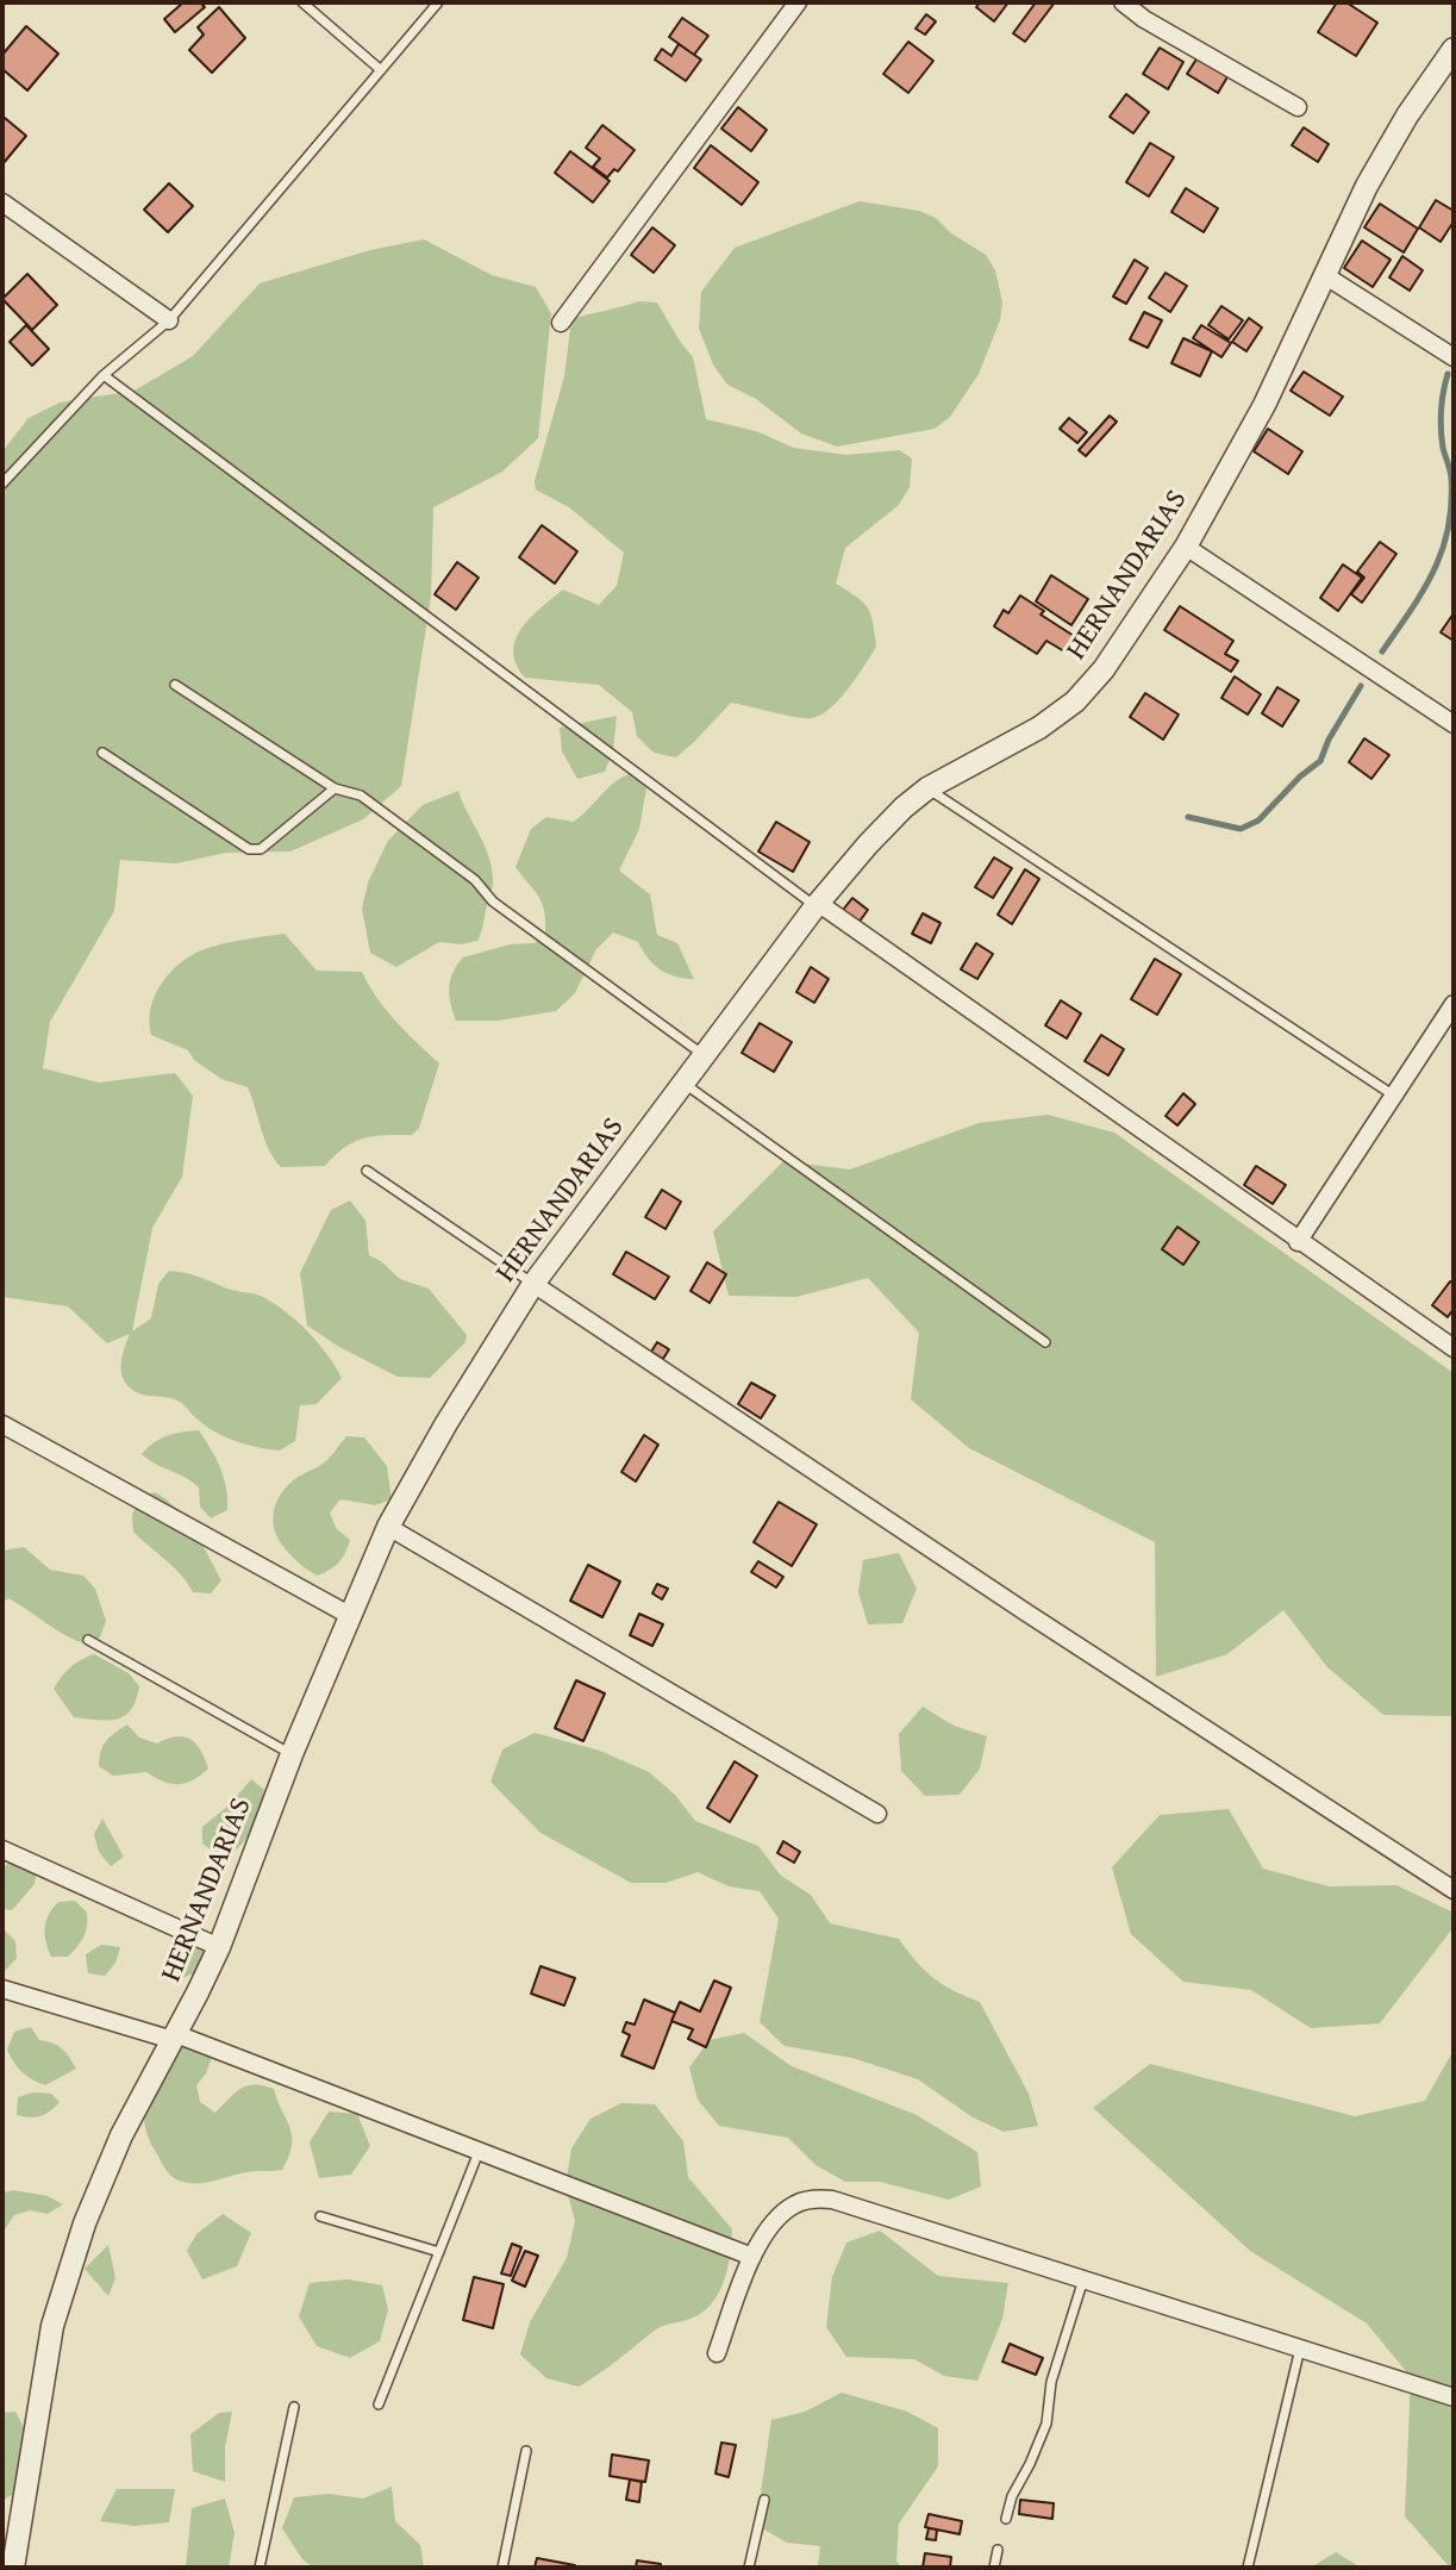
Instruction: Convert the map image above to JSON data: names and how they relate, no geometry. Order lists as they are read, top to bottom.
{
  "streets": {
    "street": ["HERNANDARIAS"]
  }
}
